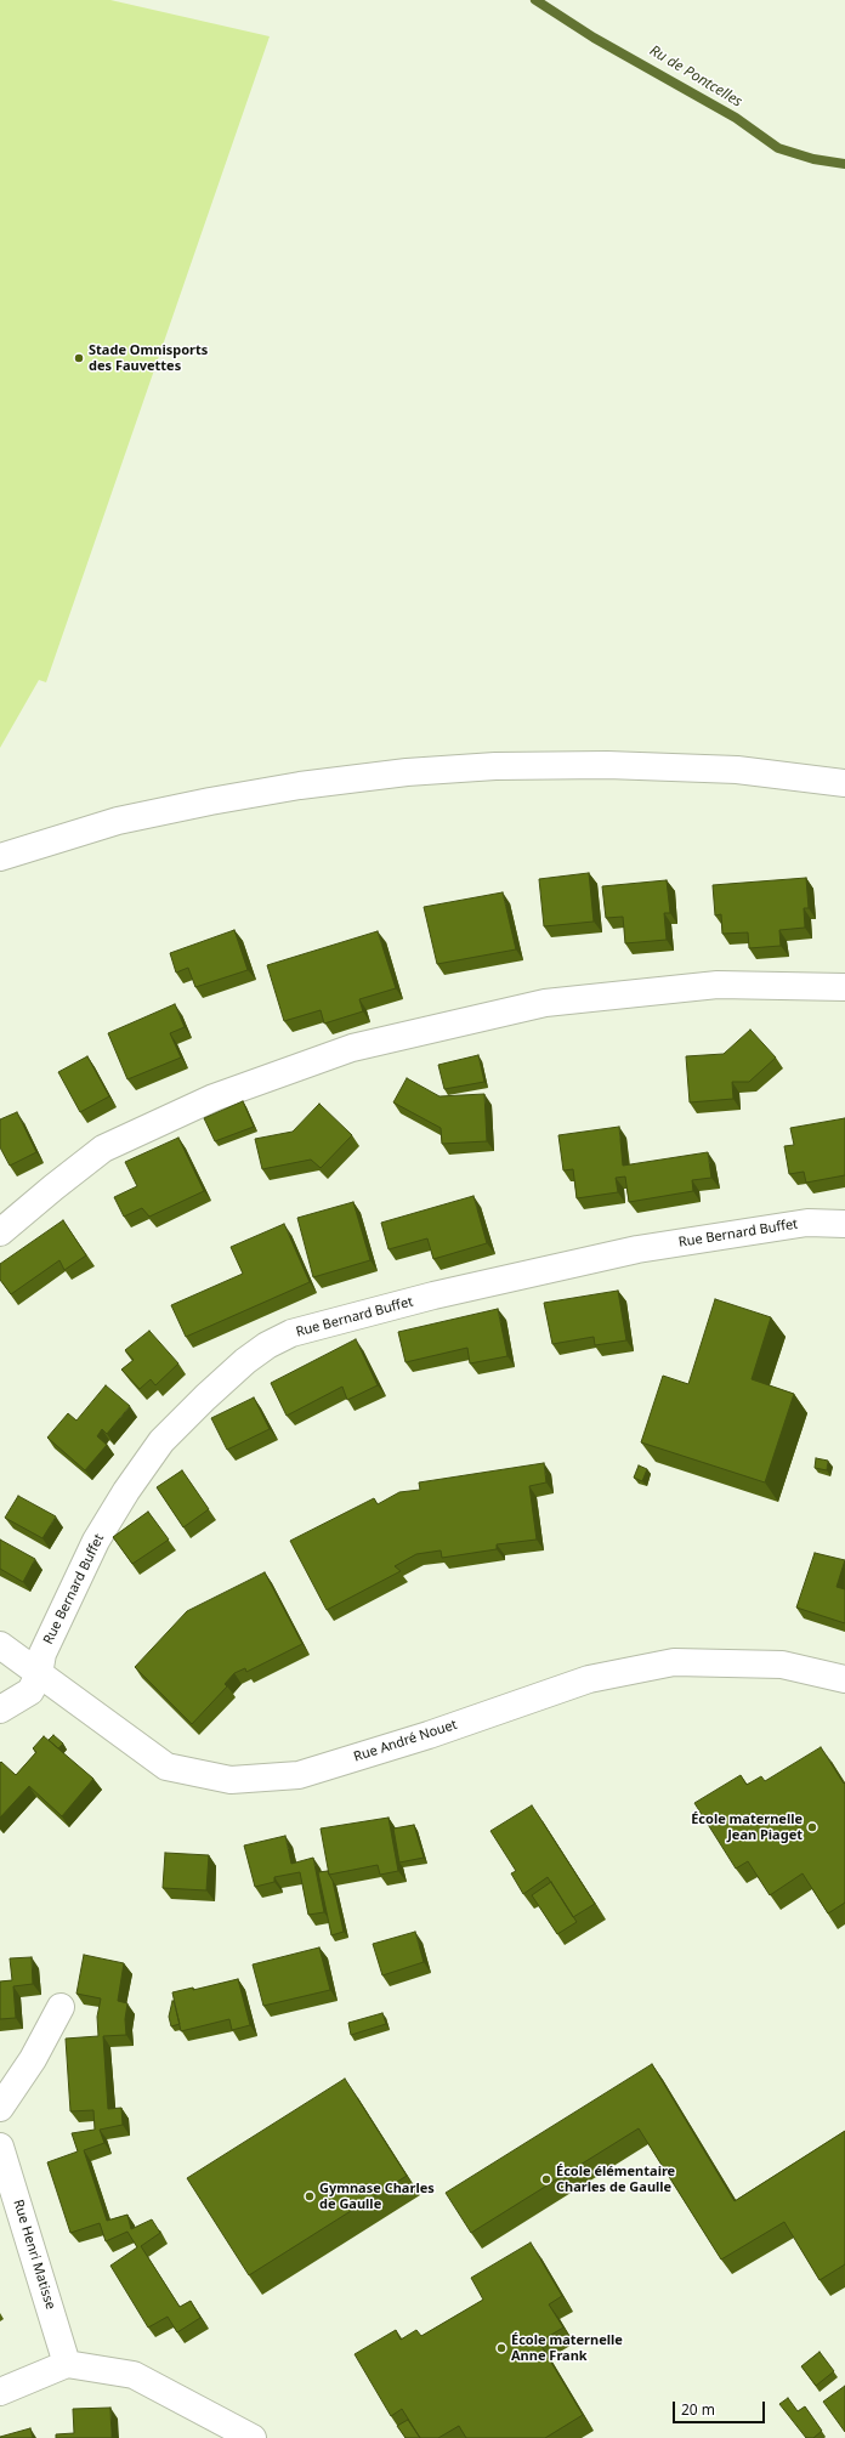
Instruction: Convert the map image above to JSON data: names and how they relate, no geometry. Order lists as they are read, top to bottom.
{
  "streets": {
    "street": ["Rue Bernard Buffet", "Rue André Nouet", "Rue Henri Matisse"]
  },
  "crossings": [
    ["Rue Bernard Buffet", "Rue André Nouet"]
  ],
  "water": ["Ru de Pontcelles"],
  "places": [
    "Stade Omnisports des Fauvettes",
    "École maternelle Jean Piaget",
    "École élémentaire Charles de Gaulle",
    "Gymnase Charles de Gaulle",
    "École maternelle Anne Frank"
  ],
  "scale_bar": "20 m"
}
